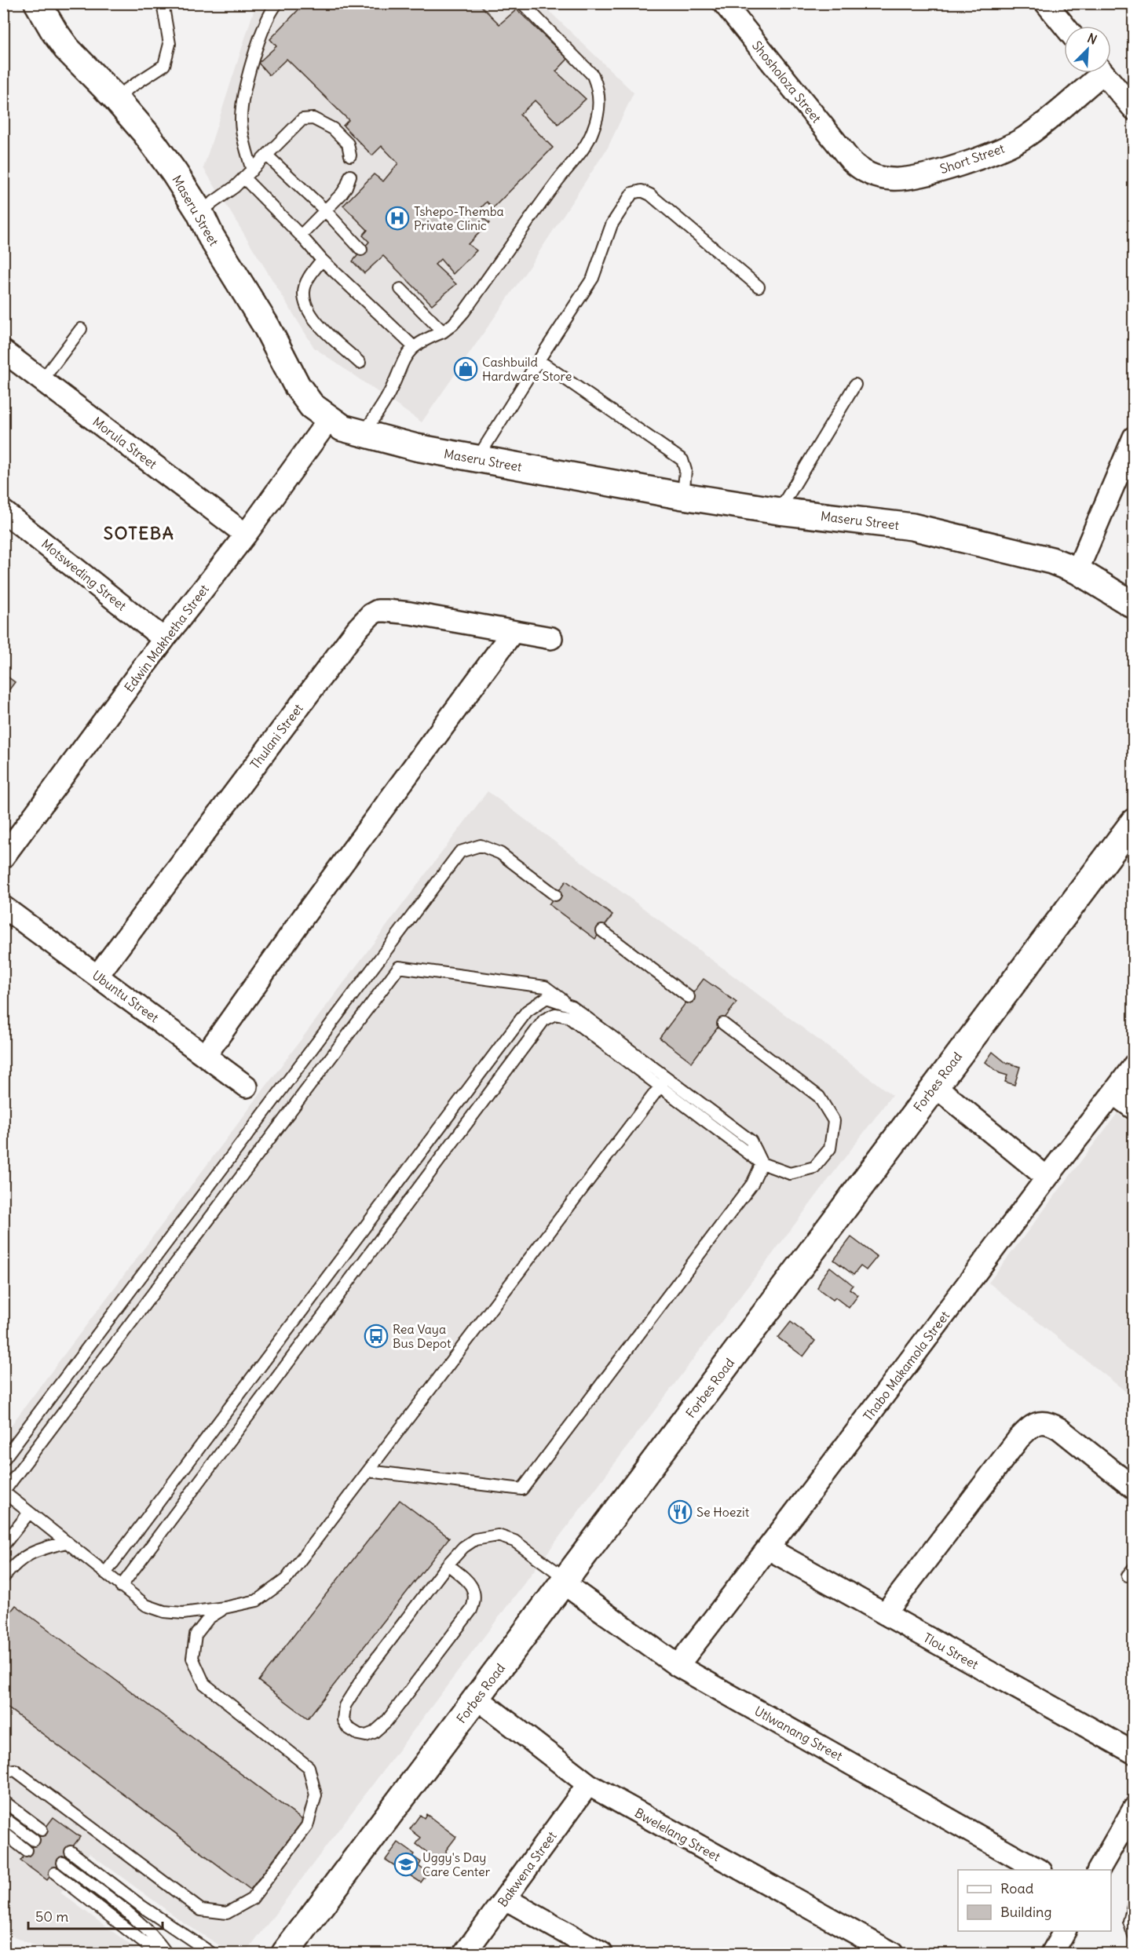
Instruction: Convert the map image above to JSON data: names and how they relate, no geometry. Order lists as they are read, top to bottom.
{
  "streets": {
    "street": [
      "Shosholoza Street",
      "Short Street",
      "Maseru Street",
      "Morula Street",
      "Motsweding Street",
      "Edwin Makhetha Street",
      "Thulani Street",
      "Ubuntu Street",
      "Forbes Road",
      "Thabo Makamola Street",
      "Tlou Street",
      "Utlwanang Street",
      "Bwelelang Street",
      "Bakwena Street"
    ]
  },
  "crossings": [
    ["Shosholoza Street", "Short Street"],
    ["Maseru Street", "Edwin Makhetha Street"],
    ["Morula Street", "Edwin Makhetha Street"],
    ["Motsweding Street", "Edwin Makhetha Street"],
    ["Thulani Street", "Ubuntu Street"],
    ["Forbes Road", "Utlwanang Street"],
    ["Forbes Road", "Bwelelang Street"],
    ["Thabo Makamola Street", "Tlou Street"],
    ["Thabo Makamola Street", "Utlwanang Street"],
    ["Bwelelang Street", "Bakwena Street"]
  ],
  "districts": ["SOTEBA"],
  "places": {
    "hospital": ["Tshepo-Themba Private Clinic"],
    "shop": ["Cashbuild Hardware Store"],
    "bus stop": ["Rea Vaya Bus Depot"],
    "restaurant": ["Se Hoezit"],
    "school or university": ["Uggy's Day Care Center"]
  },
  "legend": ["Road", "Building"],
  "scale_bar": "50 m",
  "north": "top right"
}
